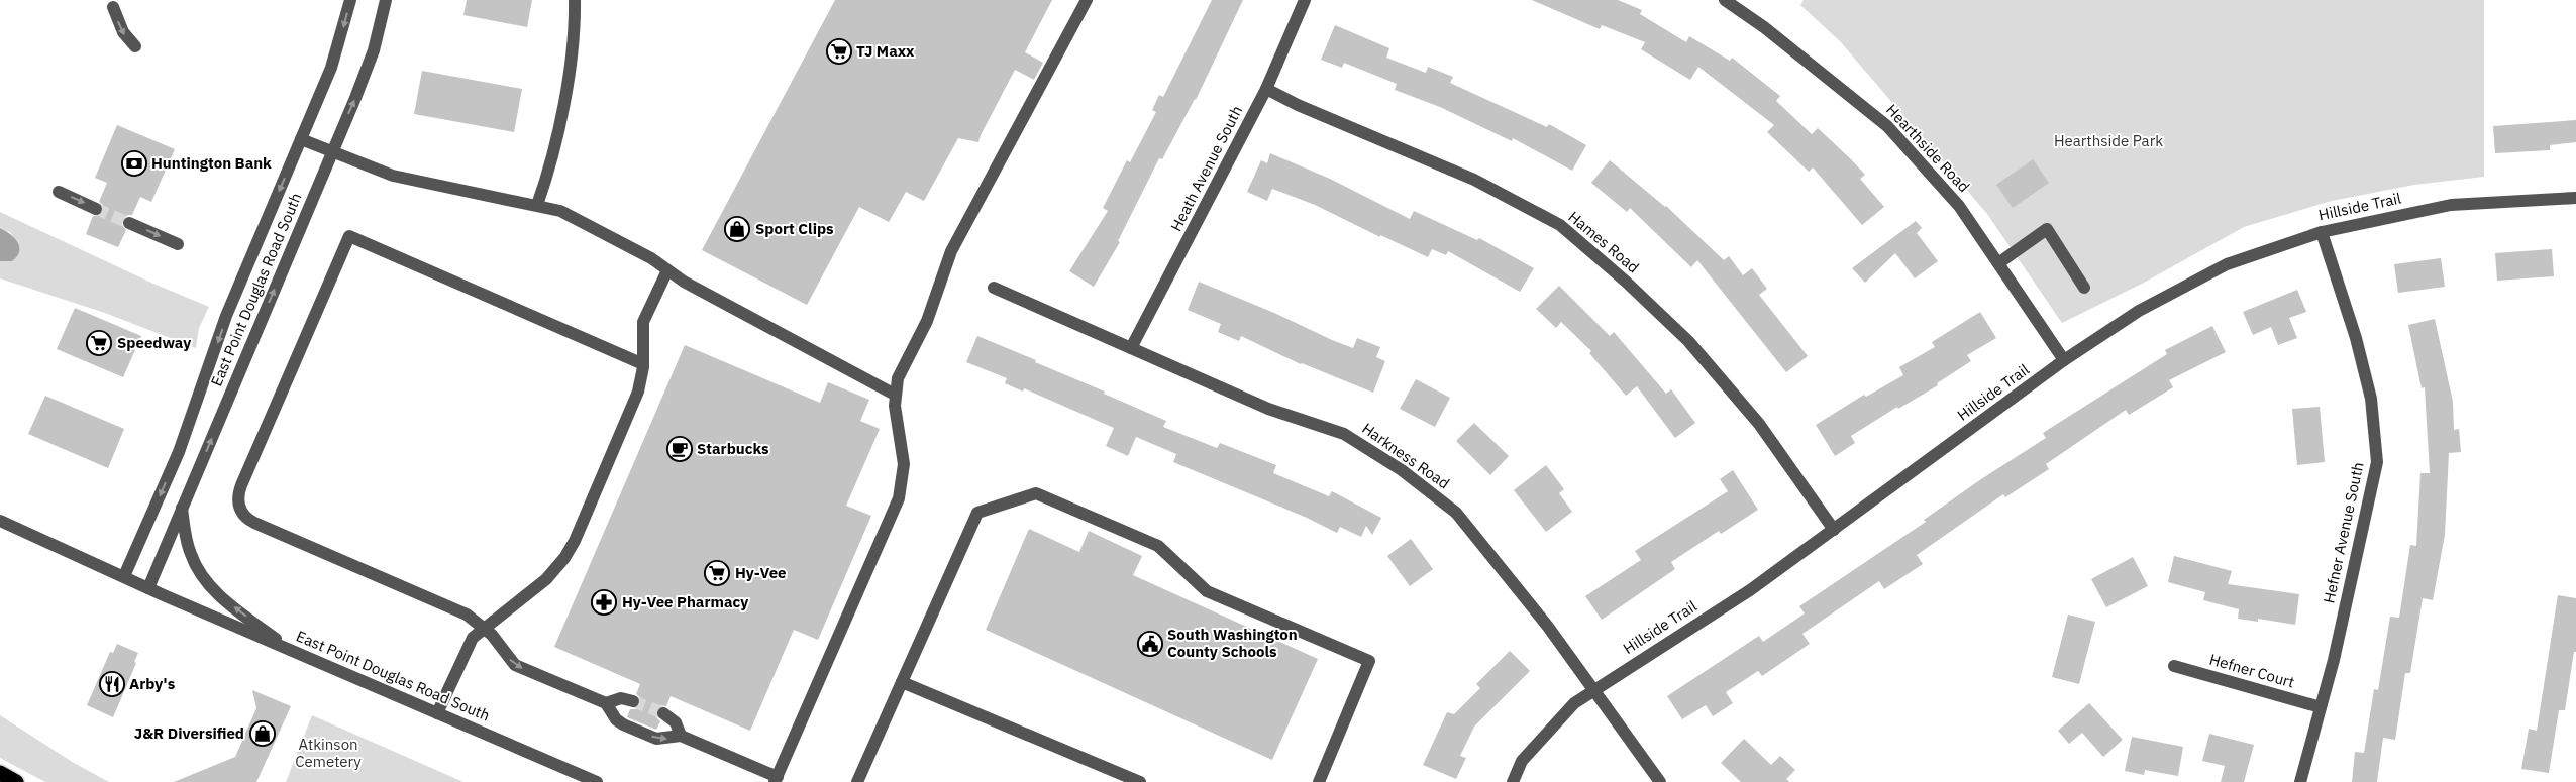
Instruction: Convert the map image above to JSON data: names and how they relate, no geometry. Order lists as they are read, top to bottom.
{
  "streets": {
    "street": [
      "Hearthside Road",
      "Heath Avenue South",
      "Hillside Trail",
      "Hames Road",
      "East Point Douglas Road South",
      "Harkness Road",
      "Hefner Avenue South",
      "Hefner Court"
    ]
  },
  "crossings": [
    ["Hearthside Road", "Hillside Trail"],
    ["Heath Avenue South", "Hames Road"],
    ["Heath Avenue South", "Harkness Road"],
    ["Hillside Trail", "Hames Road"],
    ["Hillside Trail", "Harkness Road"],
    ["Hillside Trail", "Hefner Avenue South"],
    ["Hefner Avenue South", "Hefner Court"]
  ],
  "parks": ["Hearthside Park", "Atkinson Cemetery"],
  "places": {
    "supermarket": ["TJ Maxx", "Speedway", "Hy-Vee"],
    "bank": ["Huntington Bank"],
    "shop": ["Sport Clips", "J&R Diversified"],
    "cafe": ["Starbucks"],
    "pharmacy": ["Hy-Vee Pharmacy"],
    "public building": ["South Washington County Schools"],
    "restaurant": ["Arby's"]
  }
}
